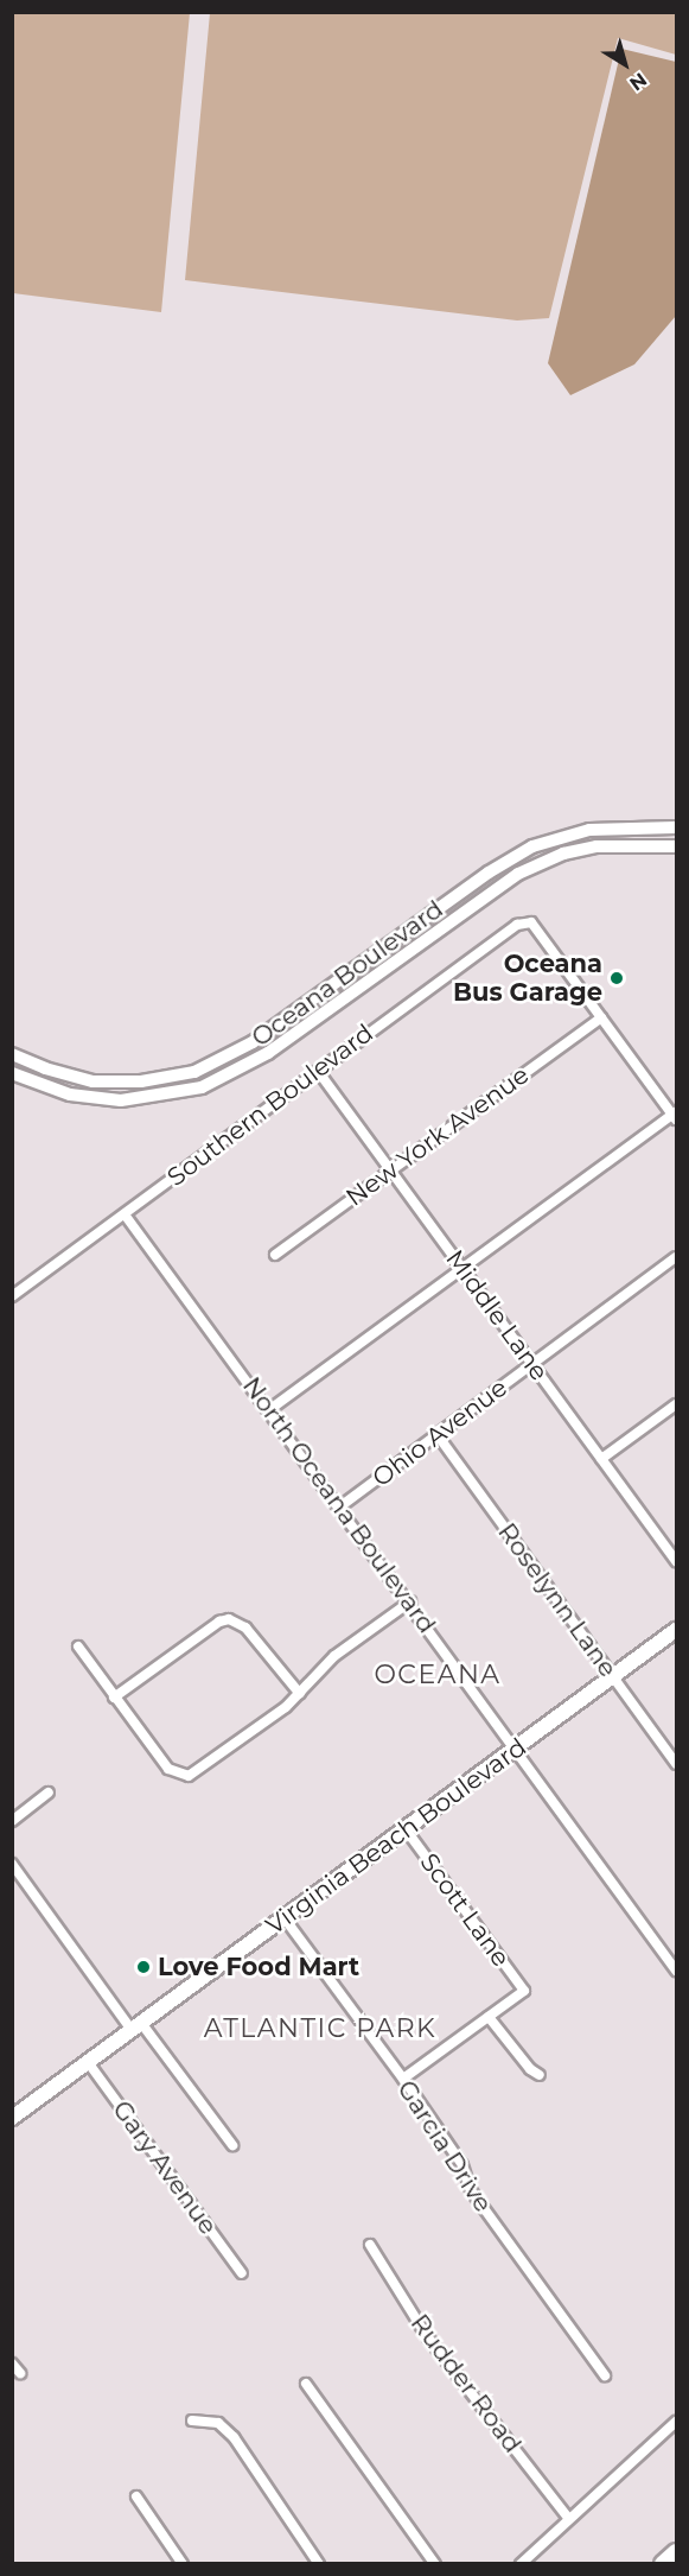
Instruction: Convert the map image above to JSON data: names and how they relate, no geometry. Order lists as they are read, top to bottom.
{
  "streets": {
    "main road": ["Oceana Boulevard", "Virginia Beach Boulevard"],
    "street": [
      "Southern Boulevard",
      "New York Avenue",
      "Middle Lane",
      "Ohio Avenue",
      "North Oceana Boulevard",
      "Roselynn Lane",
      "Scott Lane",
      "Garcia Drive",
      "Gary Avenue",
      "Rudder Road"
    ]
  },
  "crossings": [
    ["Southern Boulevard", "New York Avenue"],
    ["Southern Boulevard", "Middle Lane"],
    ["Southern Boulevard", "North Oceana Boulevard"],
    ["New York Avenue", "Middle Lane"],
    ["Middle Lane", "Ohio Avenue"],
    ["Ohio Avenue", "North Oceana Boulevard"],
    ["Ohio Avenue", "Roselynn Lane"],
    ["North Oceana Boulevard", "Virginia Beach Boulevard"],
    ["Roselynn Lane", "Virginia Beach Boulevard"],
    ["Virginia Beach Boulevard", "Scott Lane"],
    ["Virginia Beach Boulevard", "Garcia Drive"],
    ["Virginia Beach Boulevard", "Gary Avenue"]
  ],
  "districts": ["OCEANA", "ATLANTIC PARK"],
  "places": ["Oceana Bus Garage", "Love Food Mart"],
  "north": "bottom right"
}
